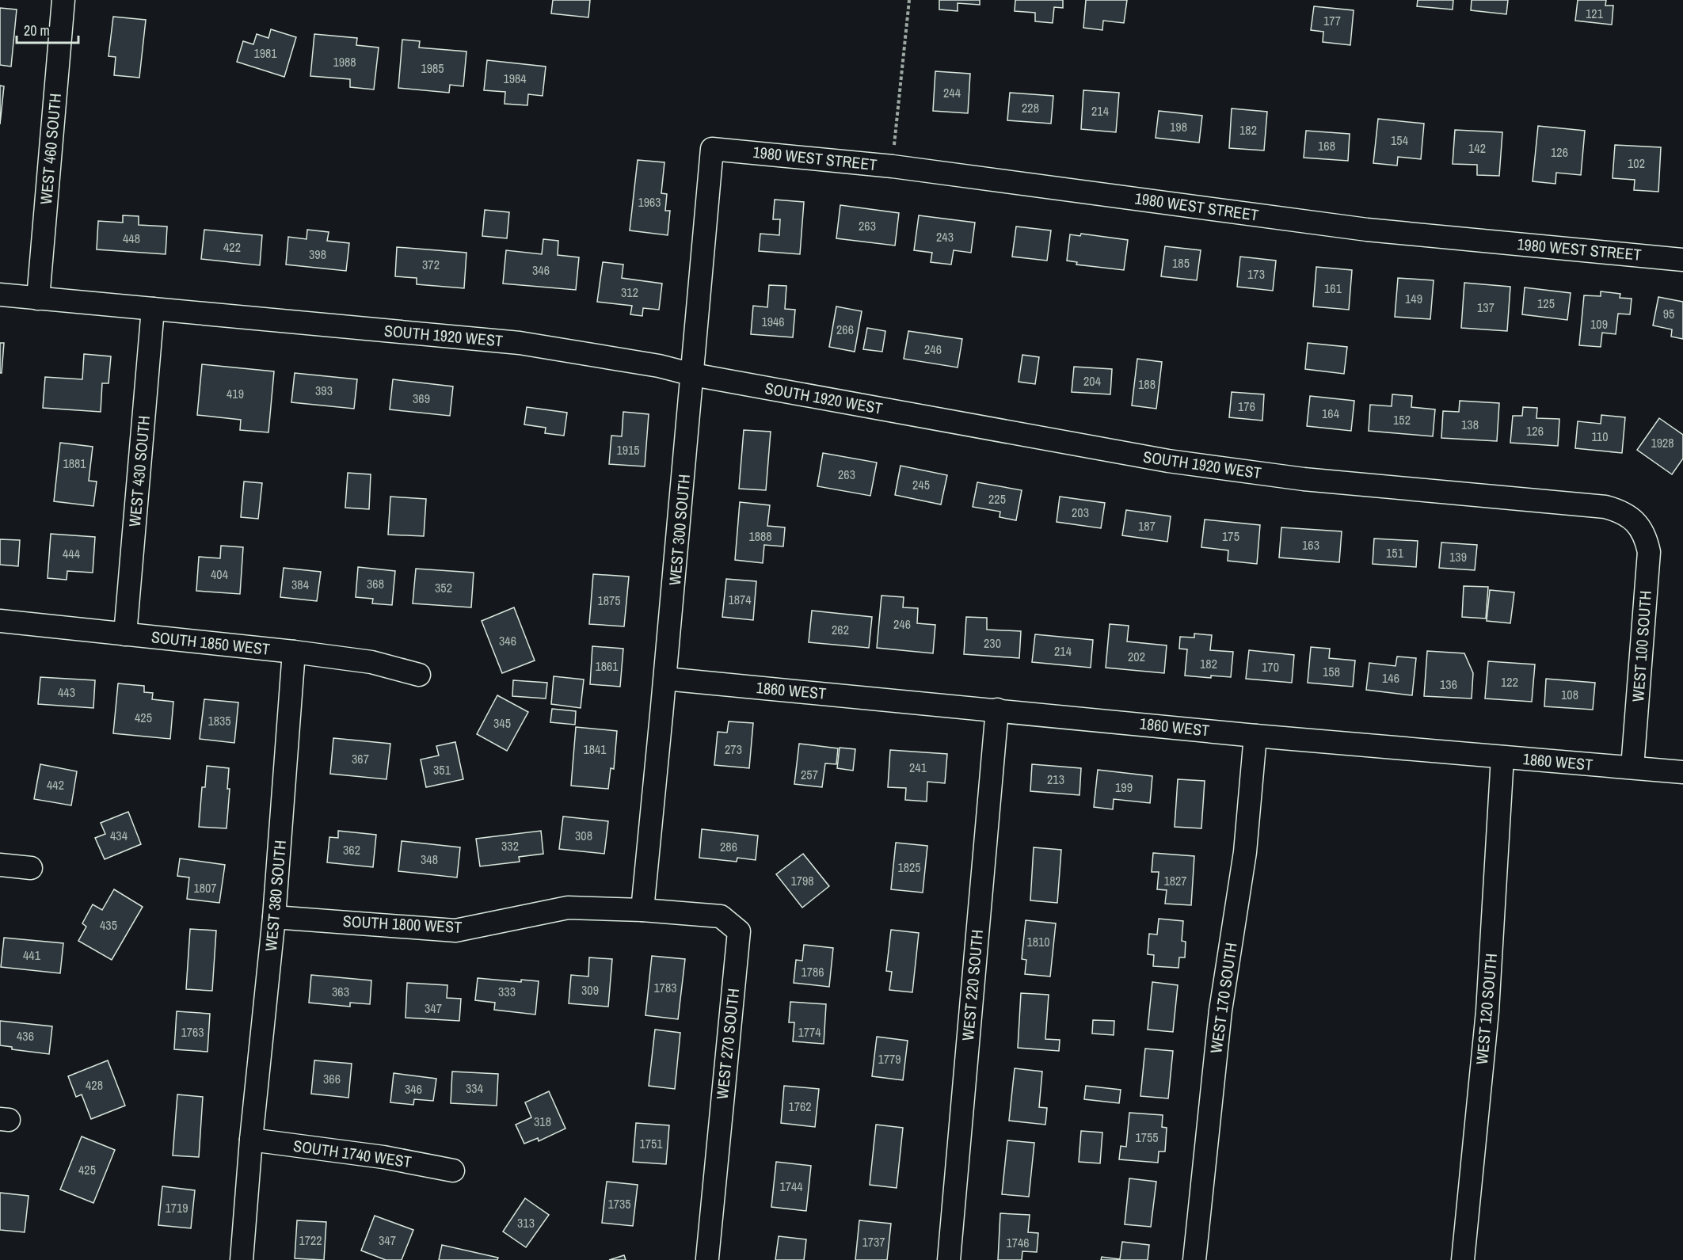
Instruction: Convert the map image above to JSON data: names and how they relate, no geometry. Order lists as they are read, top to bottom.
{
  "streets": {
    "street": [
      "WEST 460 SOUTH",
      "1980 WEST STREET",
      "SOUTH 1920 WEST",
      "WEST 430 SOUTH",
      "WEST 300 SOUTH",
      "SOUTH 1850 WEST",
      "WEST 100 SOUTH",
      "1860 WEST",
      "WEST 380 SOUTH",
      "SOUTH 1800 WEST",
      "WEST 220 SOUTH",
      "WEST 170 SOUTH",
      "WEST 120 SOUTH",
      "WEST 270 SOUTH",
      "SOUTH 1740 WEST"
    ]
  },
  "crossings": [
    ["WEST 460 SOUTH", "SOUTH 1920 WEST"],
    ["1980 WEST STREET", "WEST 300 SOUTH"],
    ["SOUTH 1920 WEST", "WEST 430 SOUTH"],
    ["SOUTH 1920 WEST", "WEST 300 SOUTH"],
    ["SOUTH 1920 WEST", "WEST 100 SOUTH"],
    ["WEST 430 SOUTH", "SOUTH 1850 WEST"],
    ["WEST 300 SOUTH", "1860 WEST"],
    ["WEST 300 SOUTH", "SOUTH 1800 WEST"],
    ["WEST 300 SOUTH", "WEST 270 SOUTH"],
    ["SOUTH 1850 WEST", "WEST 380 SOUTH"],
    ["WEST 100 SOUTH", "1860 WEST"],
    ["1860 WEST", "WEST 220 SOUTH"],
    ["1860 WEST", "WEST 170 SOUTH"],
    ["1860 WEST", "WEST 120 SOUTH"],
    ["WEST 380 SOUTH", "SOUTH 1800 WEST"],
    ["WEST 380 SOUTH", "SOUTH 1740 WEST"],
    ["SOUTH 1800 WEST", "WEST 270 SOUTH"]
  ],
  "house_numbers": [
    "121",
    "177",
    "1981",
    "1988",
    "1985",
    "1984",
    "244",
    "228",
    "214",
    "198",
    "182",
    "154",
    "168",
    "142",
    "126",
    "102",
    "1963",
    "263",
    "243",
    "448",
    "422",
    "398",
    "185",
    "372",
    "346",
    "173",
    "161",
    "312",
    "149",
    "125",
    "137",
    "95",
    "1946",
    "109",
    "266",
    "246",
    "204",
    "188",
    "393",
    "419",
    "369",
    "176",
    "164",
    "152",
    "138",
    "126",
    "110",
    "1928",
    "1915",
    "1881",
    "263",
    "245",
    "225",
    "203",
    "187",
    "1888",
    "175",
    "163",
    "151",
    "444",
    "139",
    "404",
    "368",
    "384",
    "352",
    "1874",
    "1875",
    "246",
    "262",
    "346",
    "230",
    "214",
    "202",
    "182",
    "1861",
    "170",
    "158",
    "146",
    "122",
    "136",
    "443",
    "108",
    "425",
    "1835",
    "345",
    "1841",
    "273",
    "367",
    "241",
    "351",
    "257",
    "213",
    "442",
    "199",
    "434",
    "308",
    "332",
    "286",
    "362",
    "348",
    "1825",
    "1798",
    "1827",
    "1807",
    "435",
    "1810",
    "441",
    "1786",
    "1783",
    "309",
    "363",
    "333",
    "347",
    "1763",
    "1774",
    "436",
    "1779",
    "366",
    "428",
    "334",
    "346",
    "1762",
    "318",
    "1755",
    "1751",
    "425",
    "1744",
    "1735",
    "1719",
    "313",
    "1722",
    "347",
    "1737",
    "1746"
  ],
  "scale_bar": "20 m"
}
